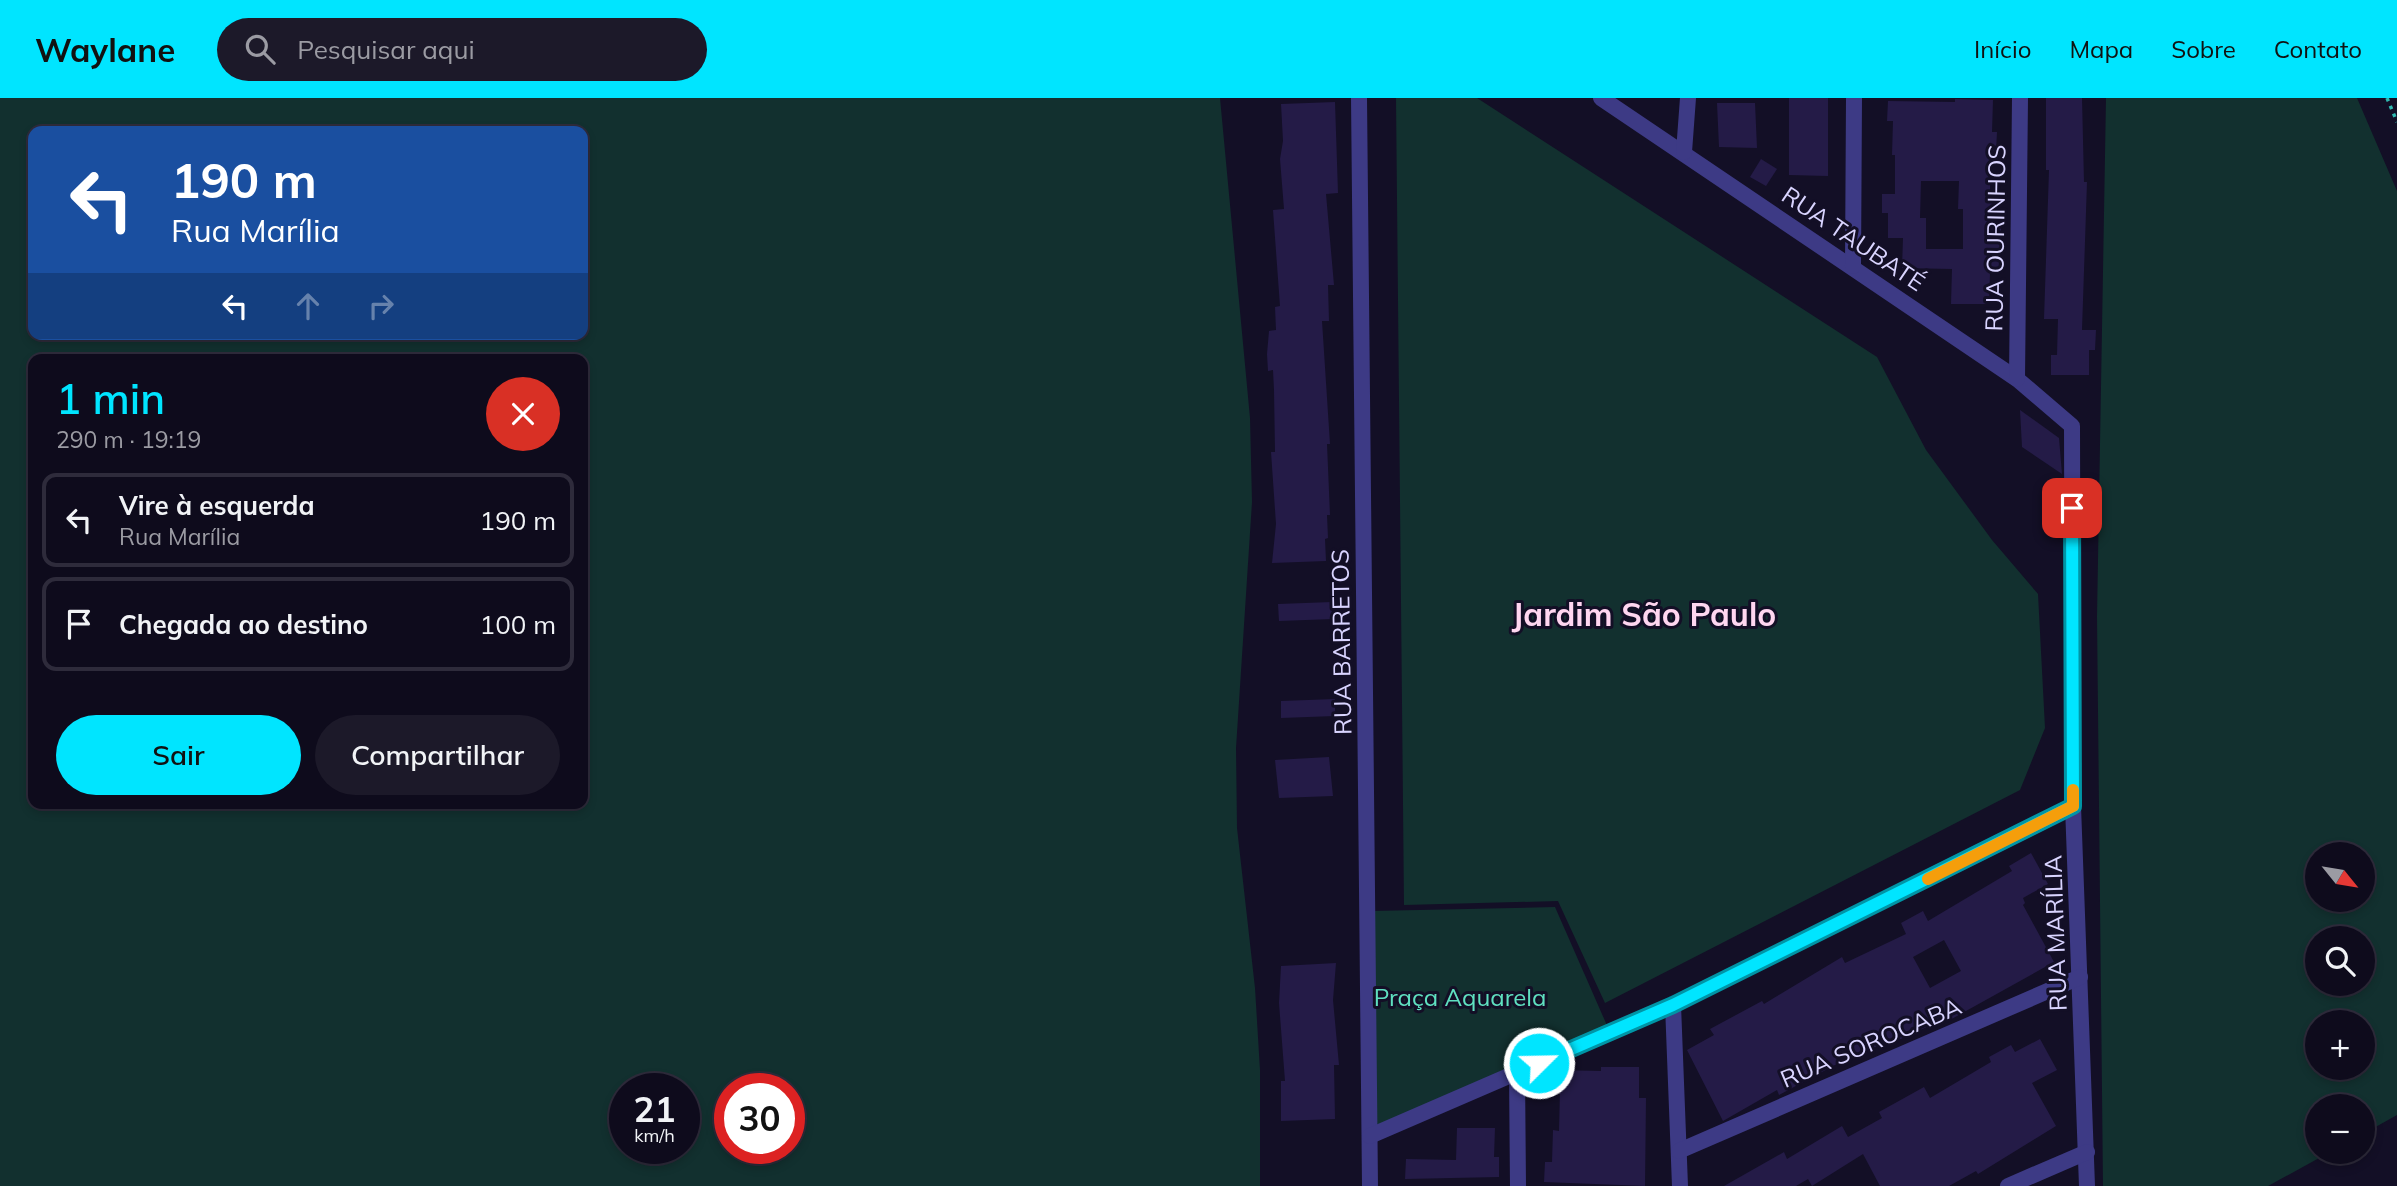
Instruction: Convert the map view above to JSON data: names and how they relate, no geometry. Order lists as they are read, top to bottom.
{
  "streets": {
    "street": [
      "RUA OURINHOS",
      "RUA TAUBATÉ",
      "RUA BARRETOS",
      "RUA MARÍLIA",
      "RUA SOROCABA"
    ]
  },
  "crossings": [
    ["RUA OURINHOS", "RUA TAUBATÉ"],
    ["RUA TAUBATÉ", "RUA MARÍLIA"],
    ["RUA MARÍLIA", "RUA SOROCABA"]
  ],
  "districts": ["Jardim São Paulo"],
  "parks": ["Praça Aquarela"],
  "north": "bottom right",
  "page": {
    "header": "Waylane",
    "search": "Pesquisar aqui",
    "nav": [
      "Início",
      "Mapa",
      "Sobre",
      "Contato"
    ],
    "turn": ["190 m", "Rua Marília"],
    "heading": ["1 min", "290 m · 19:19"],
    "list": [
      {
        "name": "Vire à esquerda",
        "note": "Rua Marília",
        "value": "190 m"
      },
      {
        "name": "Chegada ao destino",
        "value": "100 m"
      }
    ],
    "buttons": ["Sair", "Compartilhar"],
    "map_buttons": ["+", "−"],
    "speed": "21 km/h",
    "limit": "30"
  }
}
